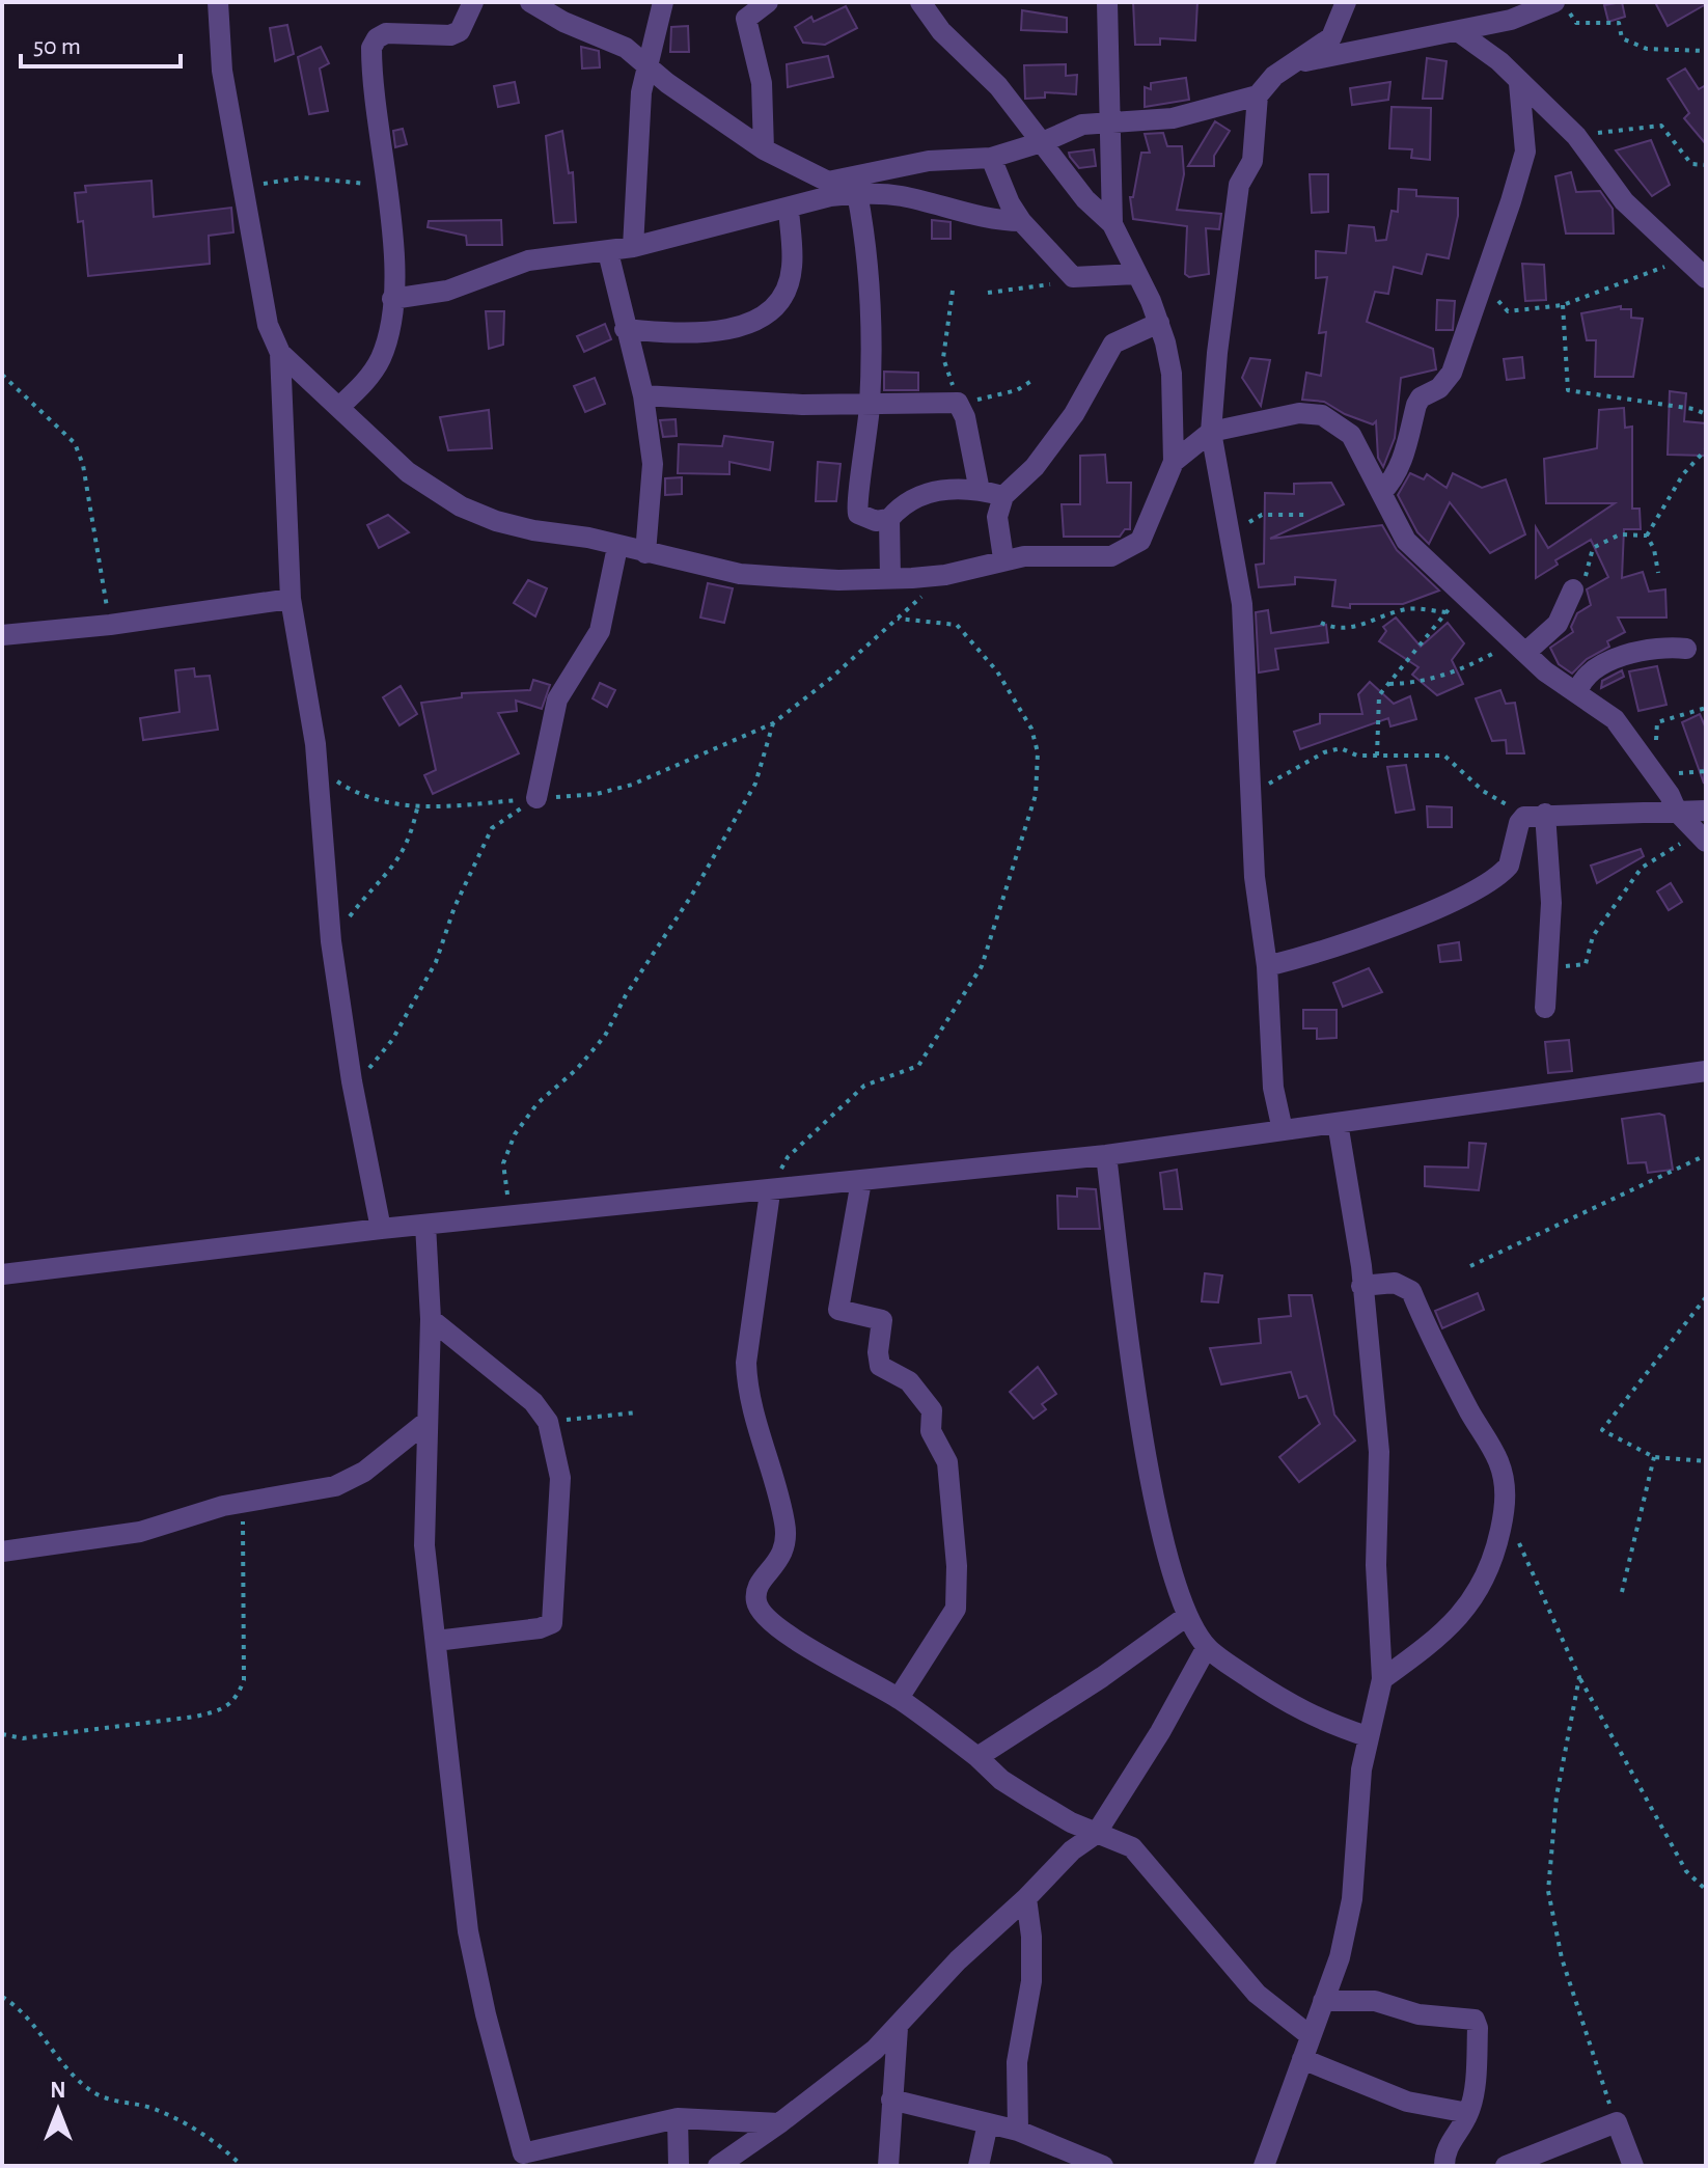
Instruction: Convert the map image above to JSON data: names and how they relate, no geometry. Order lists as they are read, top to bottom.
{
  "scale_bar": "50 m",
  "north": "top"
}
